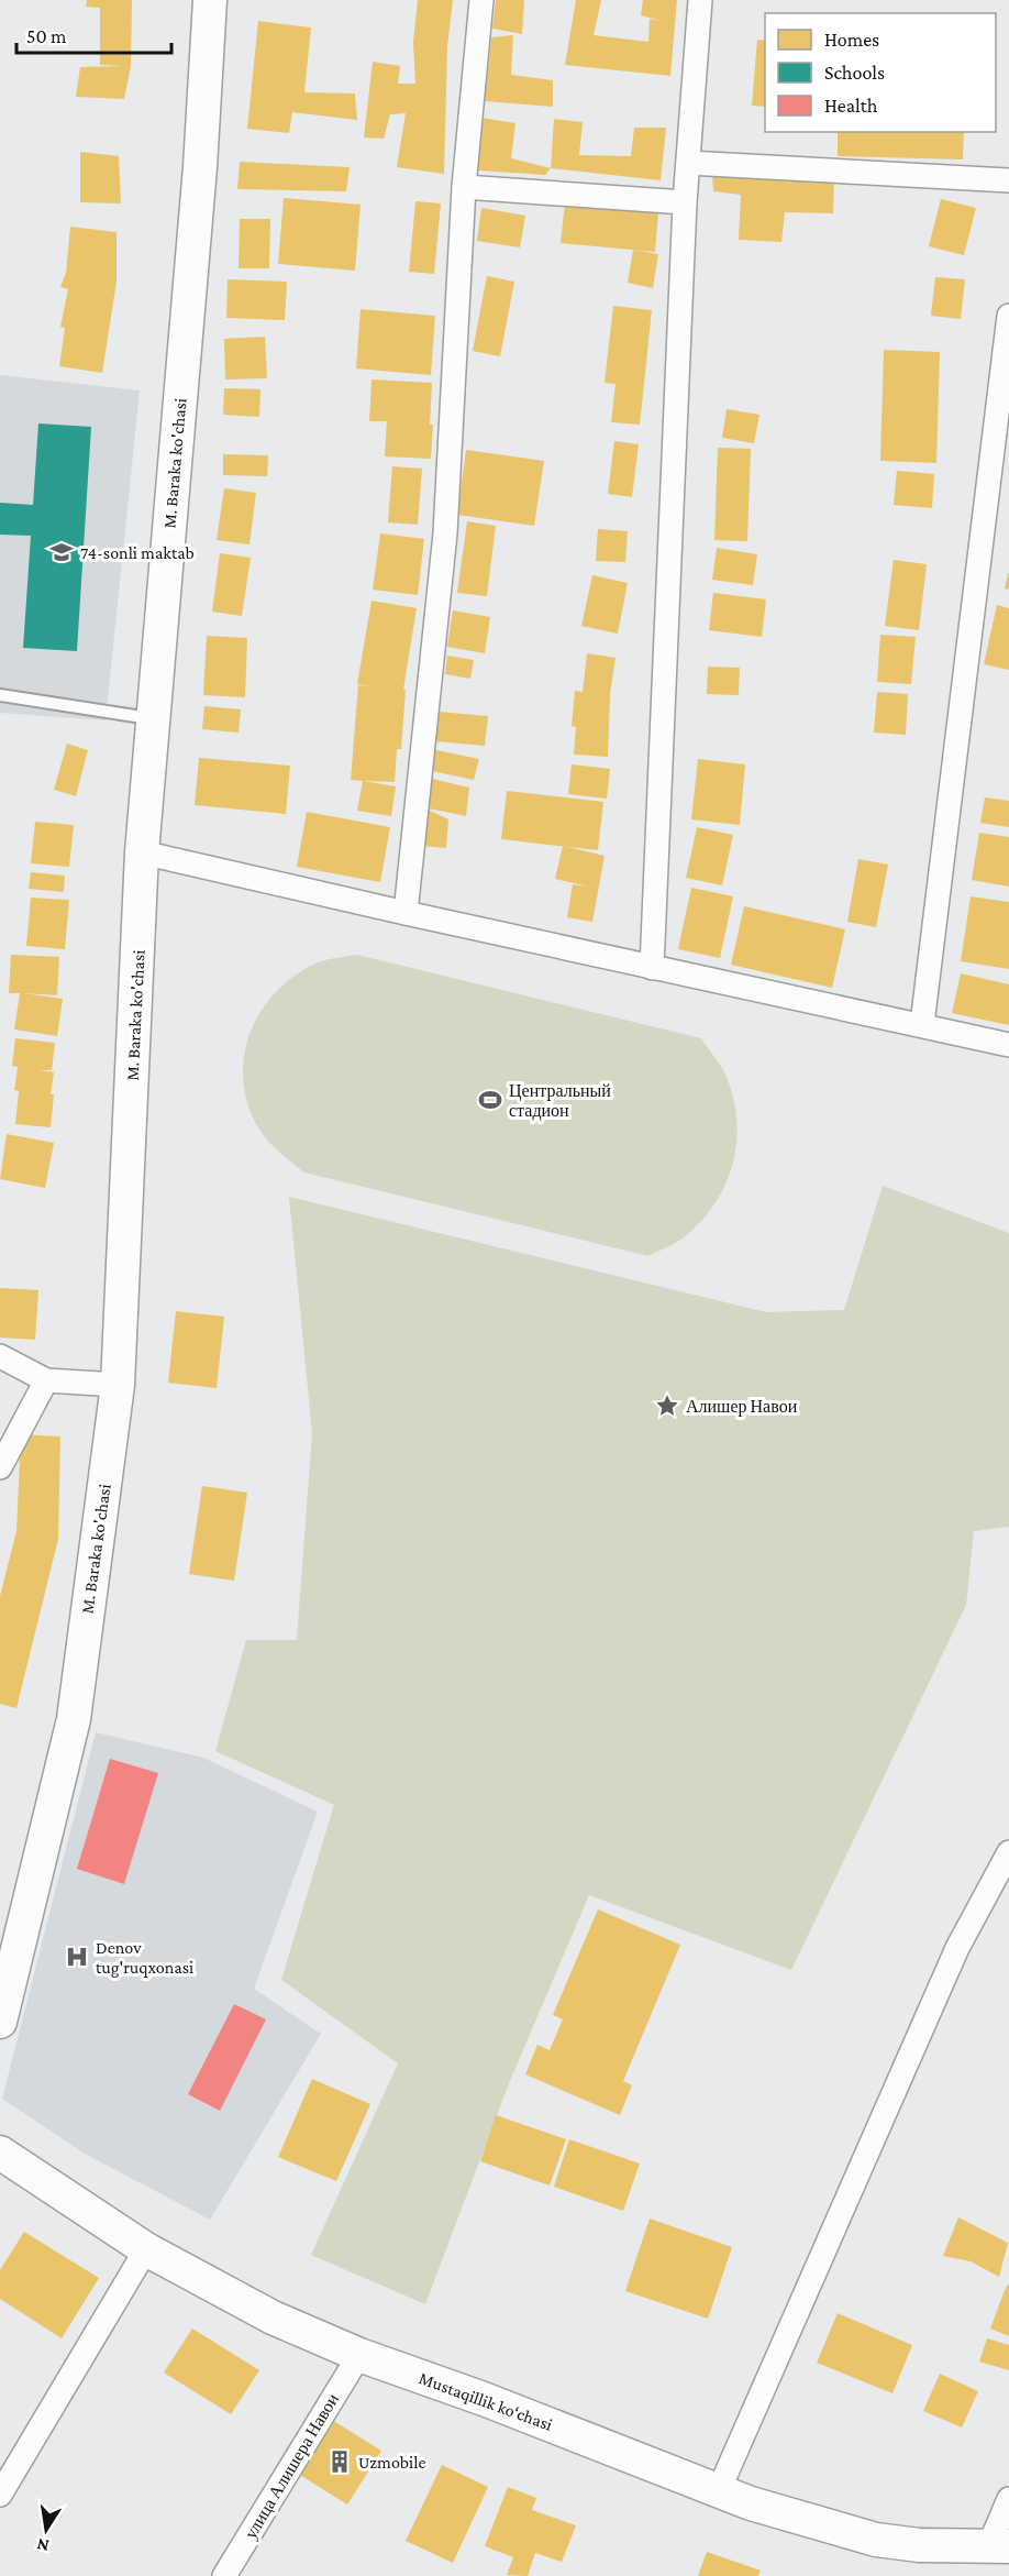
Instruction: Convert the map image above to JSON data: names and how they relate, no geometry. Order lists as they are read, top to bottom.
{
  "streets": {
    "street": ["M. Baraka ko'chasi", "Mustaqillik ko‘chasi", "улица Алишера Навои"]
  },
  "crossings": [
    ["Mustaqillik ko‘chasi", "улица Алишера Навои"]
  ],
  "places": {
    "school or university": ["74-sonli maktab"],
    "sports": ["Центральный стадион"],
    "place": ["Алишер Навои"],
    "hospital": ["Denov tug'ruqxonasi"],
    "building": ["Uzmobile"]
  },
  "legend": ["Homes", "Schools", "Health"],
  "scale_bar": "50 m",
  "north": "bottom"
}
